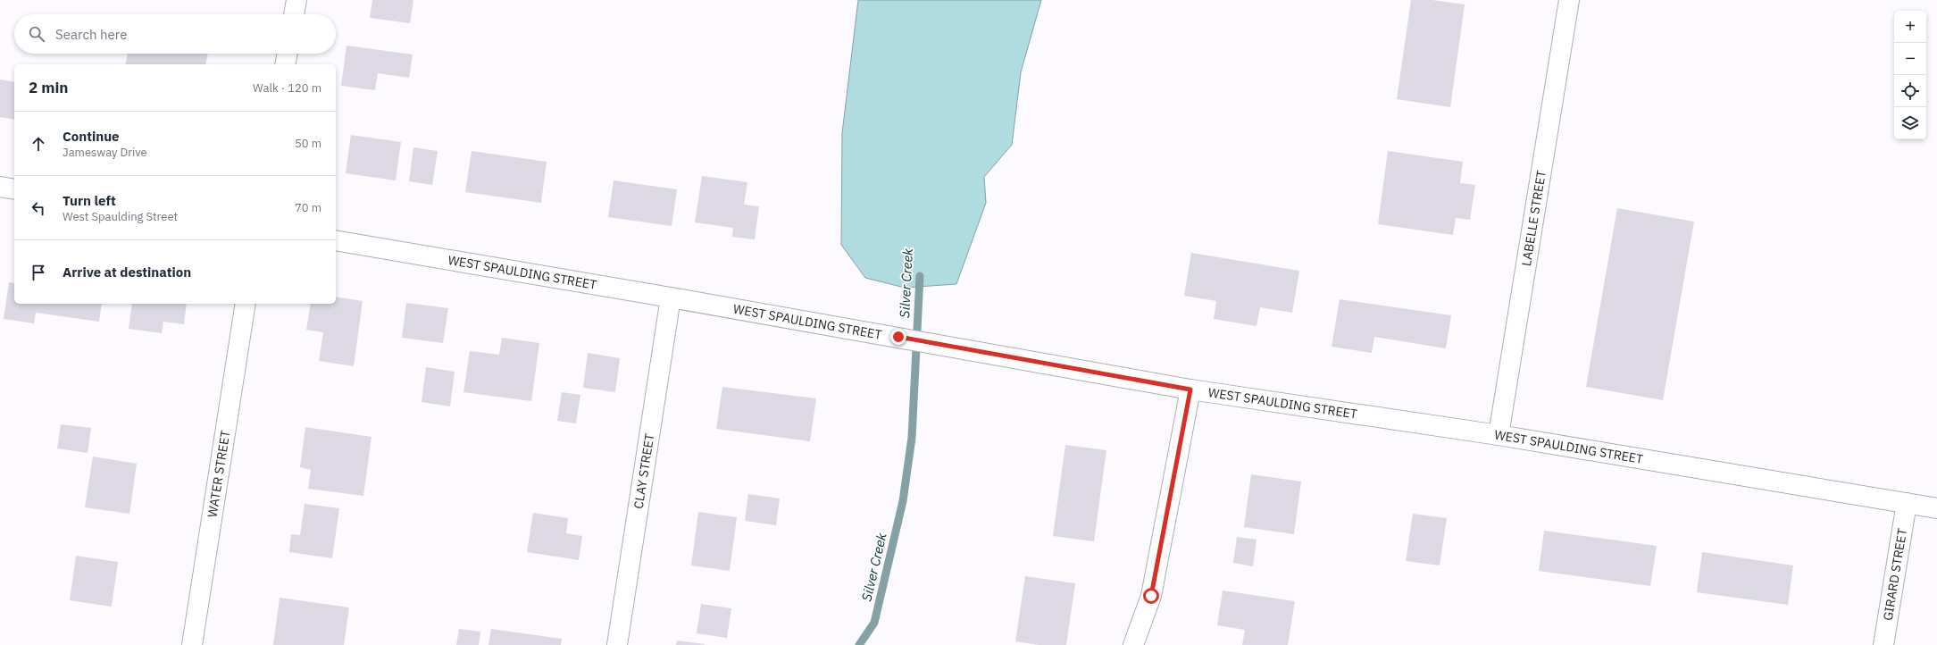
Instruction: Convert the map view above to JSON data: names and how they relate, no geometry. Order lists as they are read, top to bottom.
{
  "streets": {
    "street": [
      "LABELLE STREET",
      "WEST SPAULDING STREET",
      "CLAY STREET",
      "WATER STREET",
      "GIRARD STREET"
    ]
  },
  "crossings": [
    ["LABELLE STREET", "WEST SPAULDING STREET"],
    ["WEST SPAULDING STREET", "CLAY STREET"],
    ["WEST SPAULDING STREET", "GIRARD STREET"]
  ],
  "water": ["Silver Creek"],
  "page": {
    "map_buttons": ["+", "−"],
    "search": "Search here",
    "heading": ["2 min", "Walk · 120 m"],
    "list": [
      ["Continue", "Jamesway Drive", "50 m"],
      ["Turn left", "West Spaulding Street", "70 m"],
      "Arrive at destination"
    ]
  }
}
